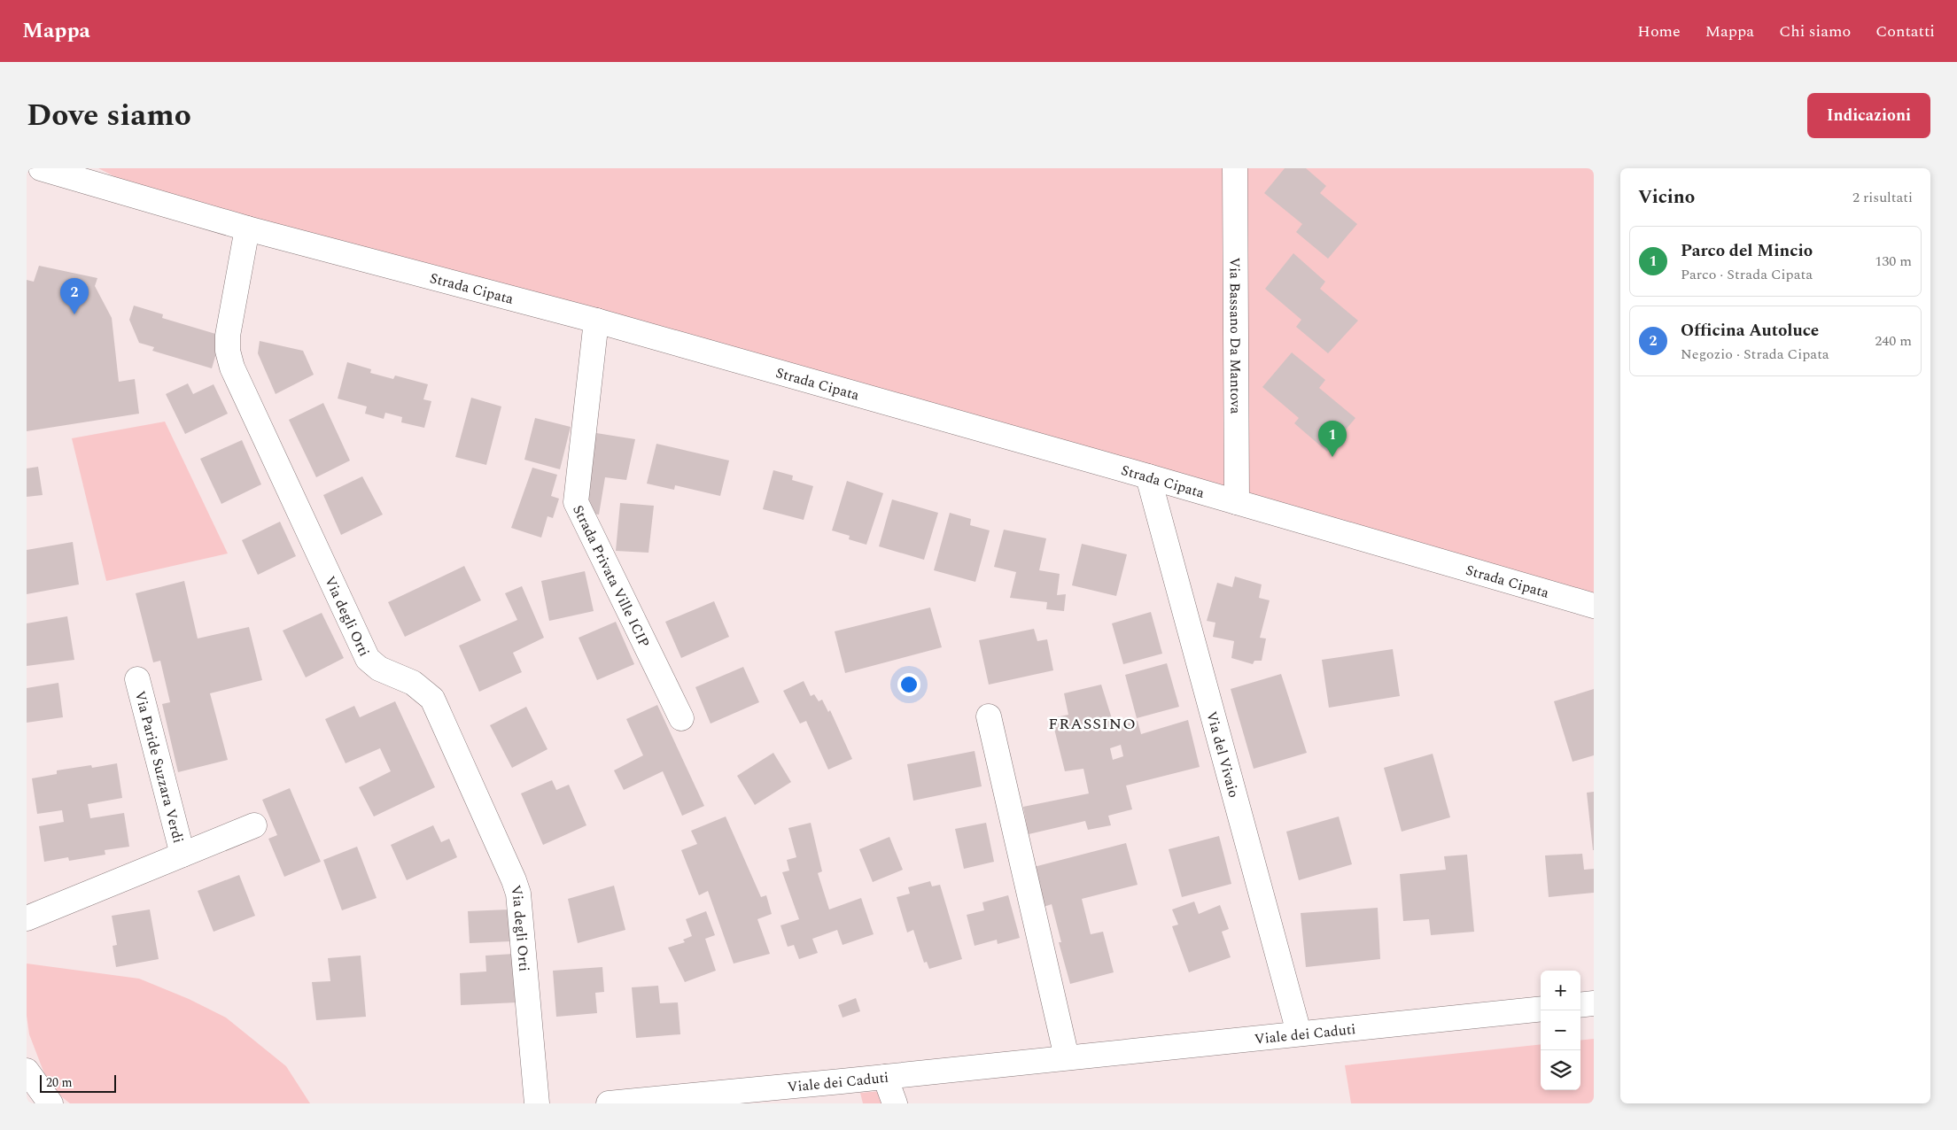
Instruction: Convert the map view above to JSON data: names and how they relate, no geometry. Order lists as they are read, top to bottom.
{
  "streets": {
    "street": [
      "Strada Cipata",
      "Via Bassano Da Mantova",
      "Strada Privata Ville ICIP",
      "Via degli Orti",
      "Via del Vivaio",
      "Via Paride Suzzara Verdi",
      "Viale dei Caduti"
    ]
  },
  "crossings": [
    ["Strada Cipata", "Via Bassano Da Mantova"],
    ["Strada Cipata", "Strada Privata Ville ICIP"],
    ["Strada Cipata", "Via degli Orti"],
    ["Strada Cipata", "Via del Vivaio"],
    ["Via del Vivaio", "Viale dei Caduti"]
  ],
  "districts": ["FRASSINO"],
  "scale_bar": "20 m",
  "page": {
    "header": "Mappa",
    "nav": [
      "Home",
      "Mappa",
      "Chi siamo",
      "Contatti"
    ],
    "title": "Dove siamo",
    "buttons": "Indicazioni",
    "heading": ["Vicino", "2 risultati"],
    "list": [
      {
        "mark": "1",
        "name": "Parco del Mincio",
        "note": "Parco · Strada Cipata",
        "value": "130 m"
      },
      {
        "mark": "2",
        "name": "Officina Autoluce",
        "note": "Negozio · Strada Cipata",
        "value": "240 m"
      }
    ],
    "pins": ["2", "1"],
    "map_buttons": ["+", "−"],
    "scale": "20 m"
  }
}
